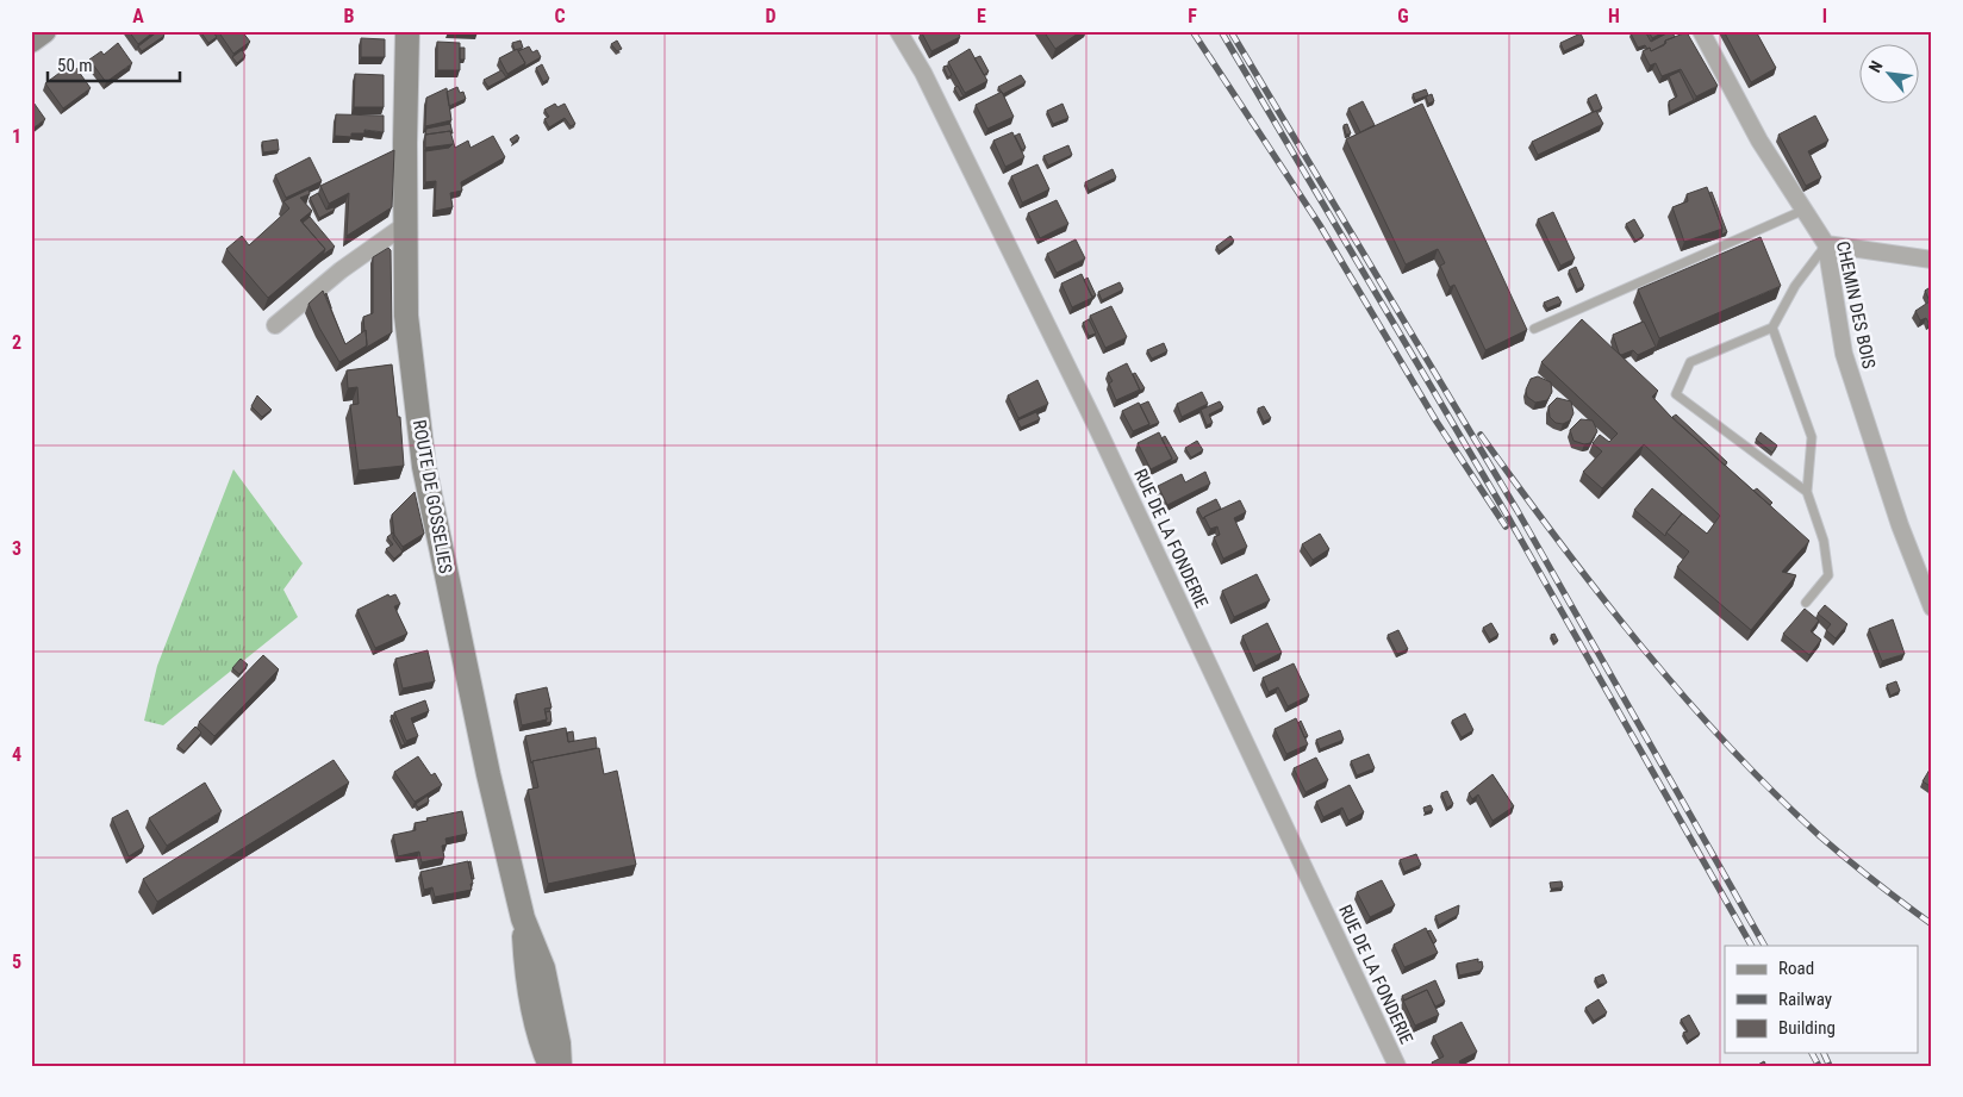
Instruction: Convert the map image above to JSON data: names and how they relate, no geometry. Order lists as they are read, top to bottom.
{
  "streets": {
    "main road": ["ROUTE DE GOSSELIES"],
    "street": ["CHEMIN DES BOIS", "RUE DE LA FONDERIE"]
  },
  "legend": ["Road", "Railway", "Building"],
  "scale_bar": "50 m",
  "north": "top left",
  "grid": {
    "columns": [
      "A",
      "B",
      "C",
      "D",
      "E",
      "F",
      "G",
      "H",
      "I"
    ],
    "rows": [
      "1",
      "2",
      "3",
      "4",
      "5"
    ]
  }
}
